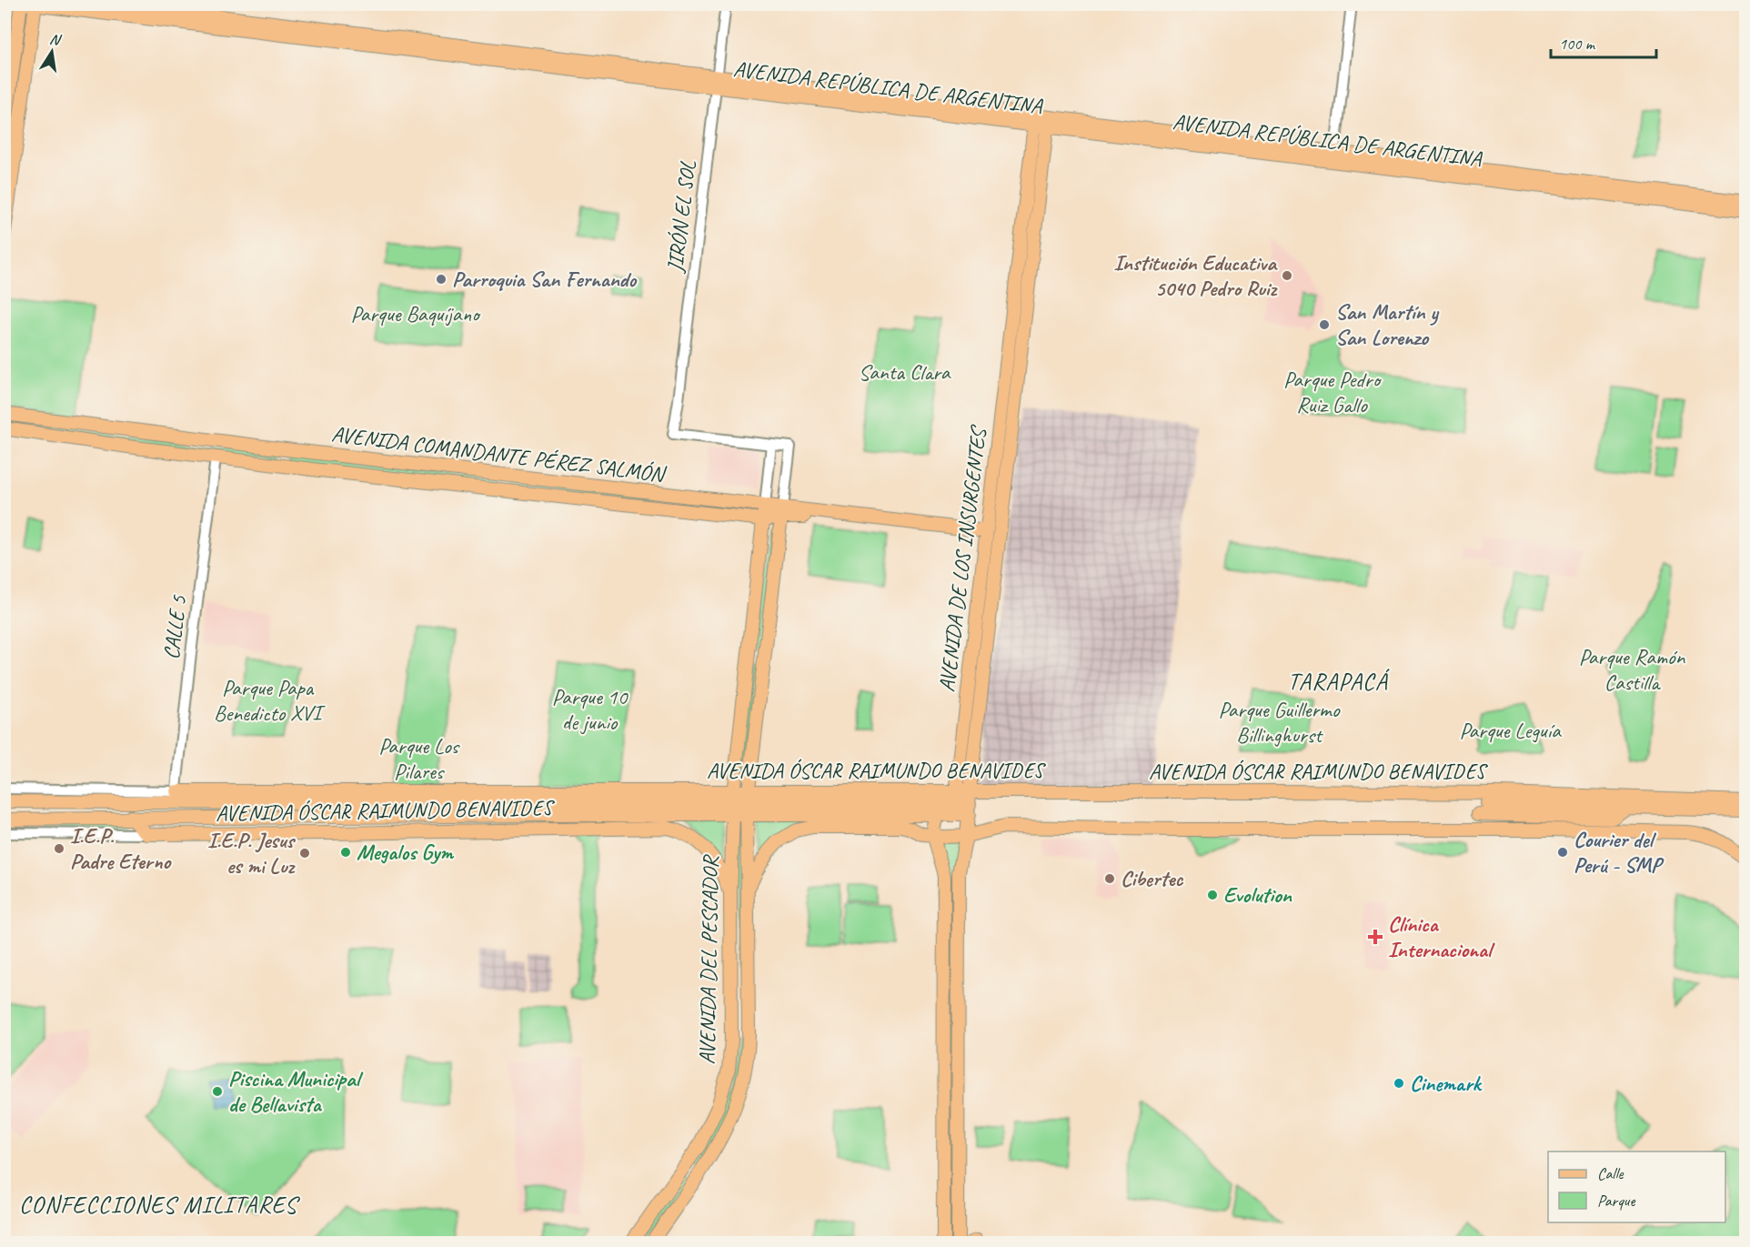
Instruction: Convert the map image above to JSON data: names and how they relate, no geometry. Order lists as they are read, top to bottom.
{
  "streets": {
    "main road": [
      "AVENIDA REPÚBLICA DE ARGENTINA",
      "AVENIDA COMANDANTE PÉREZ SALMÓN",
      "AVENIDA DE LOS INSURGENTES",
      "AVENIDA ÓSCAR RAIMUNDO BENAVIDES",
      "AVENIDA DEL PESCADOR"
    ],
    "street": ["JIRÓN EL SOL", "CALLE 5"]
  },
  "crossings": [
    ["AVENIDA REPÚBLICA DE ARGENTINA", "JIRÓN EL SOL"],
    ["AVENIDA REPÚBLICA DE ARGENTINA", "AVENIDA DE LOS INSURGENTES"],
    ["AVENIDA COMANDANTE PÉREZ SALMÓN", "AVENIDA DE LOS INSURGENTES"],
    ["AVENIDA COMANDANTE PÉREZ SALMÓN", "CALLE 5"],
    ["AVENIDA COMANDANTE PÉREZ SALMÓN", "AVENIDA DEL PESCADOR"],
    ["AVENIDA DE LOS INSURGENTES", "AVENIDA ÓSCAR RAIMUNDO BENAVIDES"],
    ["CALLE 5", "AVENIDA ÓSCAR RAIMUNDO BENAVIDES"],
    ["AVENIDA ÓSCAR RAIMUNDO BENAVIDES", "AVENIDA DEL PESCADOR"]
  ],
  "districts": ["TARAPACÁ", "CONFECCIONES MILITARES"],
  "parks": [
    "Parque Baquíjano",
    "Santa Clara",
    "Parque Pedro Ruiz Gallo",
    "Parque Ramón Castilla",
    "Parque Papa Benedicto XVI",
    "Parque 10 de junio",
    "Parque Guillermo Billinghurst",
    "Parque Leguía",
    "Parque Los Pilares"
  ],
  "places": {
    "other": [
      "Institución Educativa 5040 Pedro Ruiz",
      "Parroquia San Fernando",
      "San Martín y San Lorenzo",
      "I.E.P. Padre Eterno",
      "Megalos Gym",
      "Courier del Perú - SMP",
      "I.E.P. Jesus es mi Luz",
      "Cibertec",
      "Evolution",
      "Cinemark",
      "Piscina Municipal de Bellavista"
    ],
    "health": ["Clínica Internacional"]
  },
  "legend": ["Calle", "Parque"],
  "scale_bar": "100 m",
  "north": "top"
}
